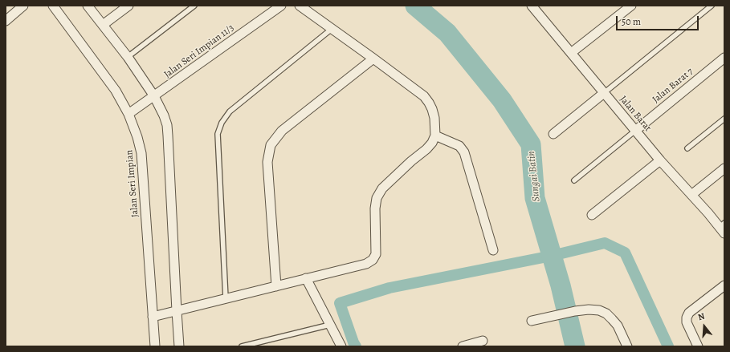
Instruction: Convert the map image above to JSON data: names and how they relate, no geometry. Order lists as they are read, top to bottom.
{
  "streets": {
    "street": [
      "Jalan Seri Impian 11/3",
      "Jalan Barat 7",
      "Jalan Barat",
      "Jalan Seri Impian"
    ]
  },
  "crossings": [
    ["Jalan Seri Impian 11/3", "Jalan Seri Impian"],
    ["Jalan Barat 7", "Jalan Barat"]
  ],
  "water": ["Sungai Batin"],
  "scale_bar": "50 m",
  "north": "top"
}
